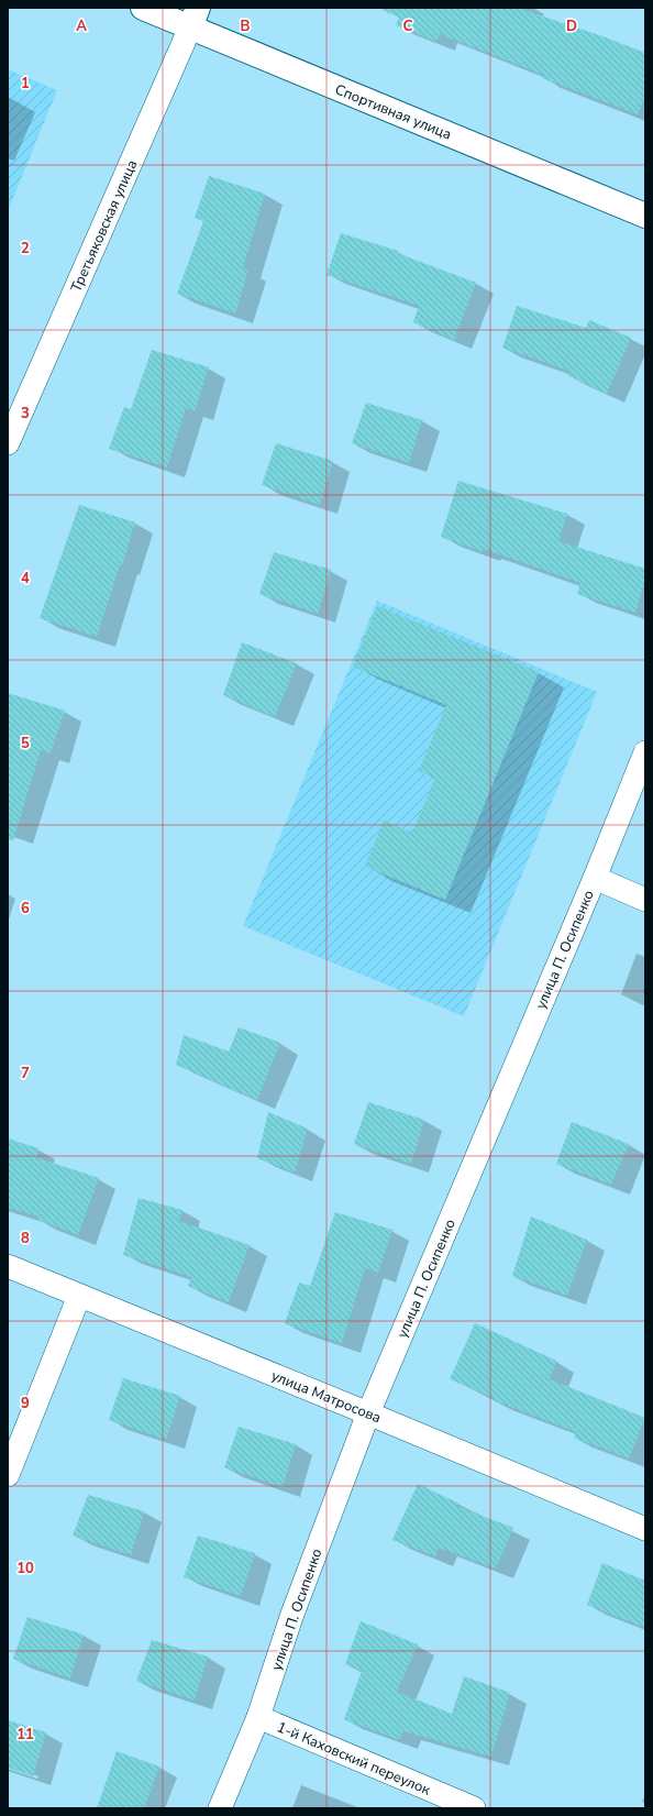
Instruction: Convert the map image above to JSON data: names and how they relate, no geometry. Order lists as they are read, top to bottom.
{
  "streets": {
    "street": [
      "Спортивная улица",
      "Третьяковская улица",
      "улица П. Осипенко",
      "улица Матросова",
      "1-й Каховский переулок"
    ]
  },
  "crossings": [
    ["Спортивная улица", "Третьяковская улица"],
    ["улица П. Осипенко", "улица Матросова"],
    ["улица П. Осипенко", "1-й Каховский переулок"]
  ],
  "grid": {
    "columns": [
      "A",
      "B",
      "C",
      "D"
    ],
    "rows": [
      "1",
      "2",
      "3",
      "4",
      "5",
      "6",
      "7",
      "8",
      "9",
      "10",
      "11"
    ]
  }
}
